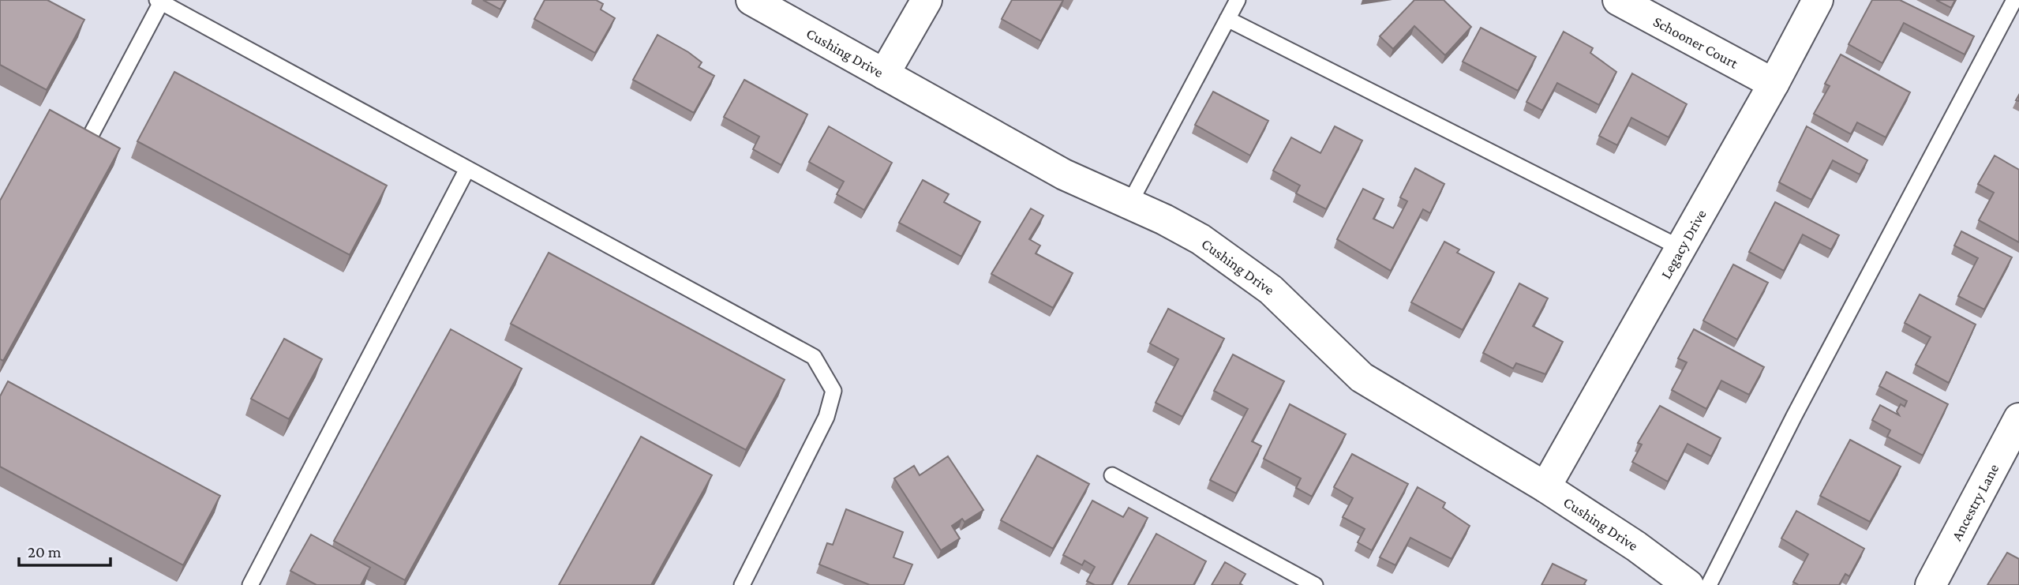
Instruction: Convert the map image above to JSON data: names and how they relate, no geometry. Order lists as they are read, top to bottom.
{
  "streets": {
    "street": [
      "Schooner Court",
      "Cushing Drive",
      "Legacy Drive",
      "Ancestry Lane"
    ]
  },
  "crossings": [
    ["Schooner Court", "Legacy Drive"],
    ["Cushing Drive", "Legacy Drive"]
  ],
  "scale_bar": "20 m"
}
